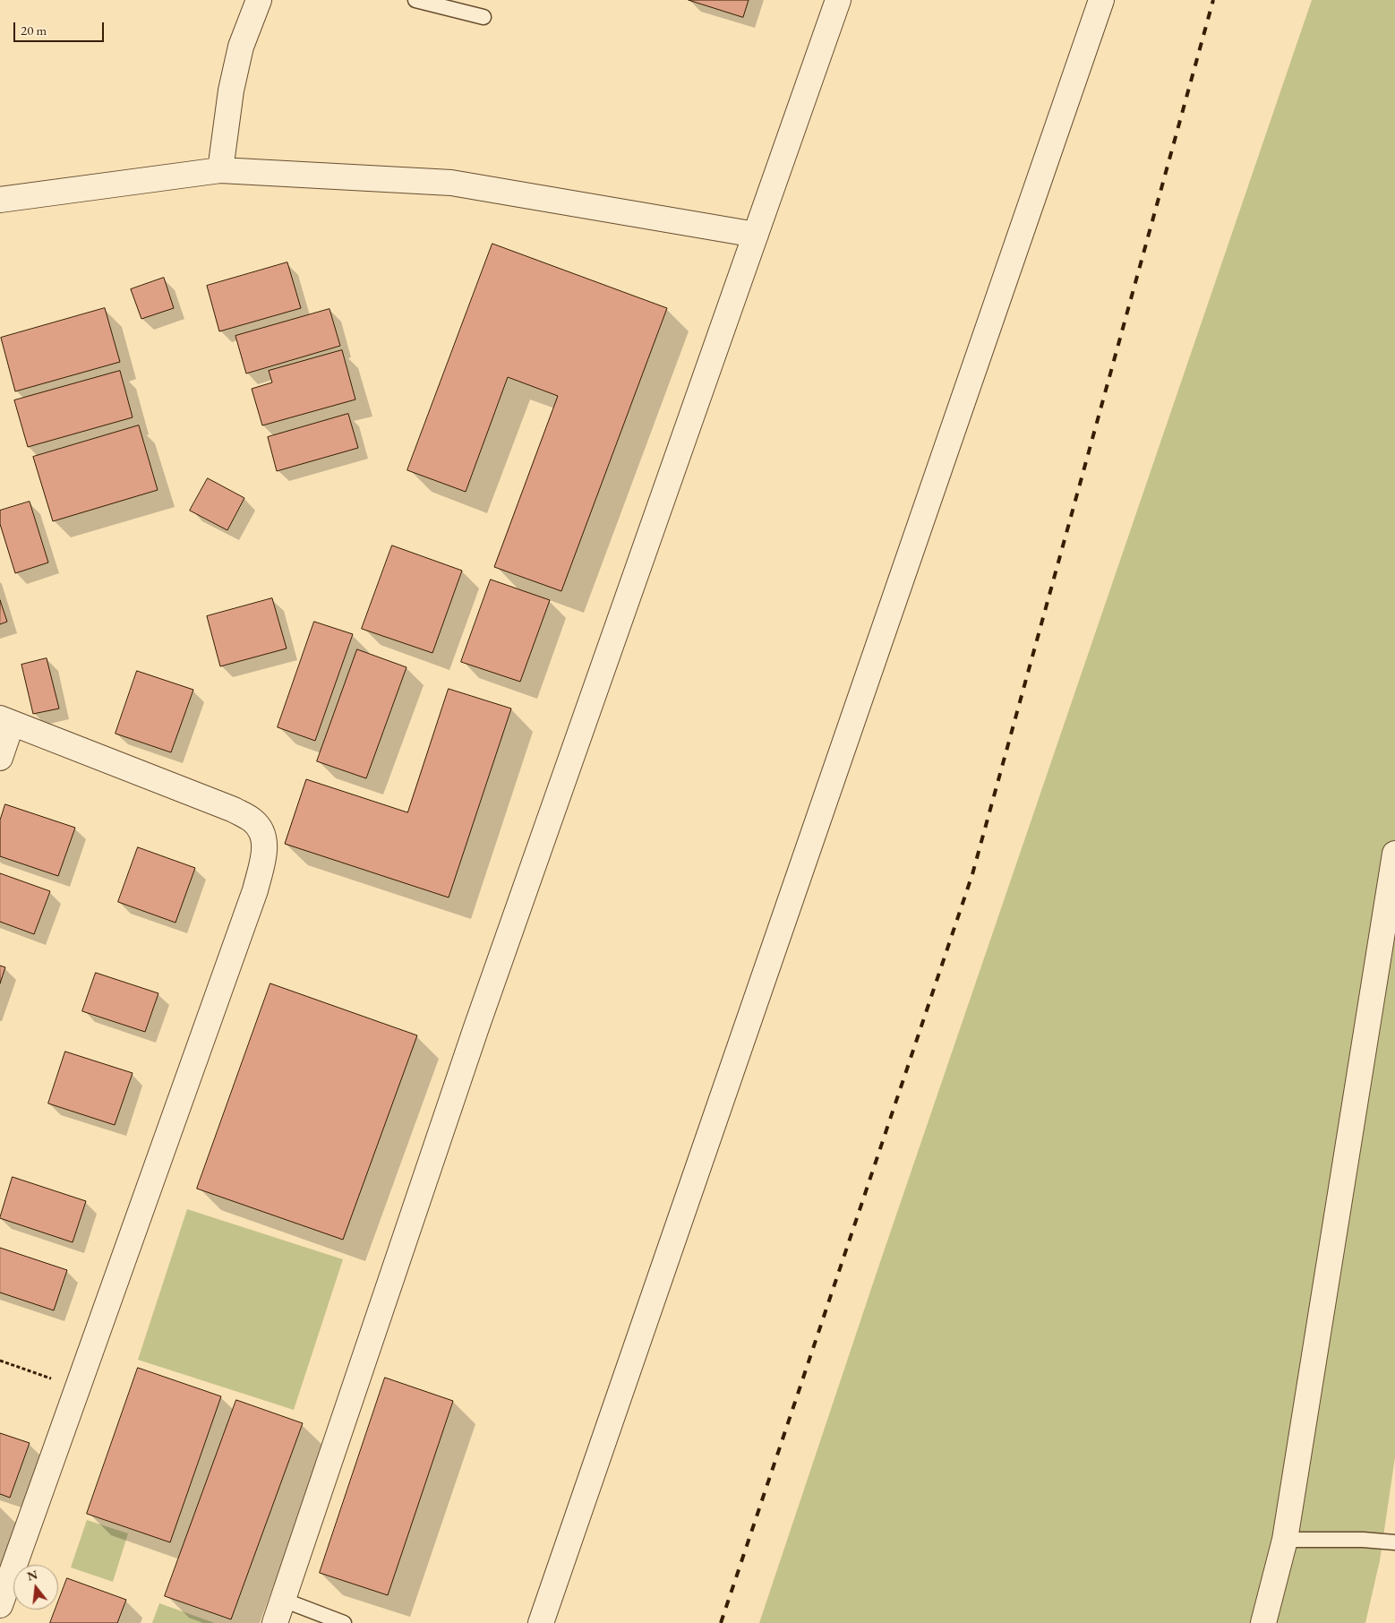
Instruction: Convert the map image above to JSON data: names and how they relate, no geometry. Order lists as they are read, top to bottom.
{
  "scale_bar": "20 m",
  "north": "top"
}
